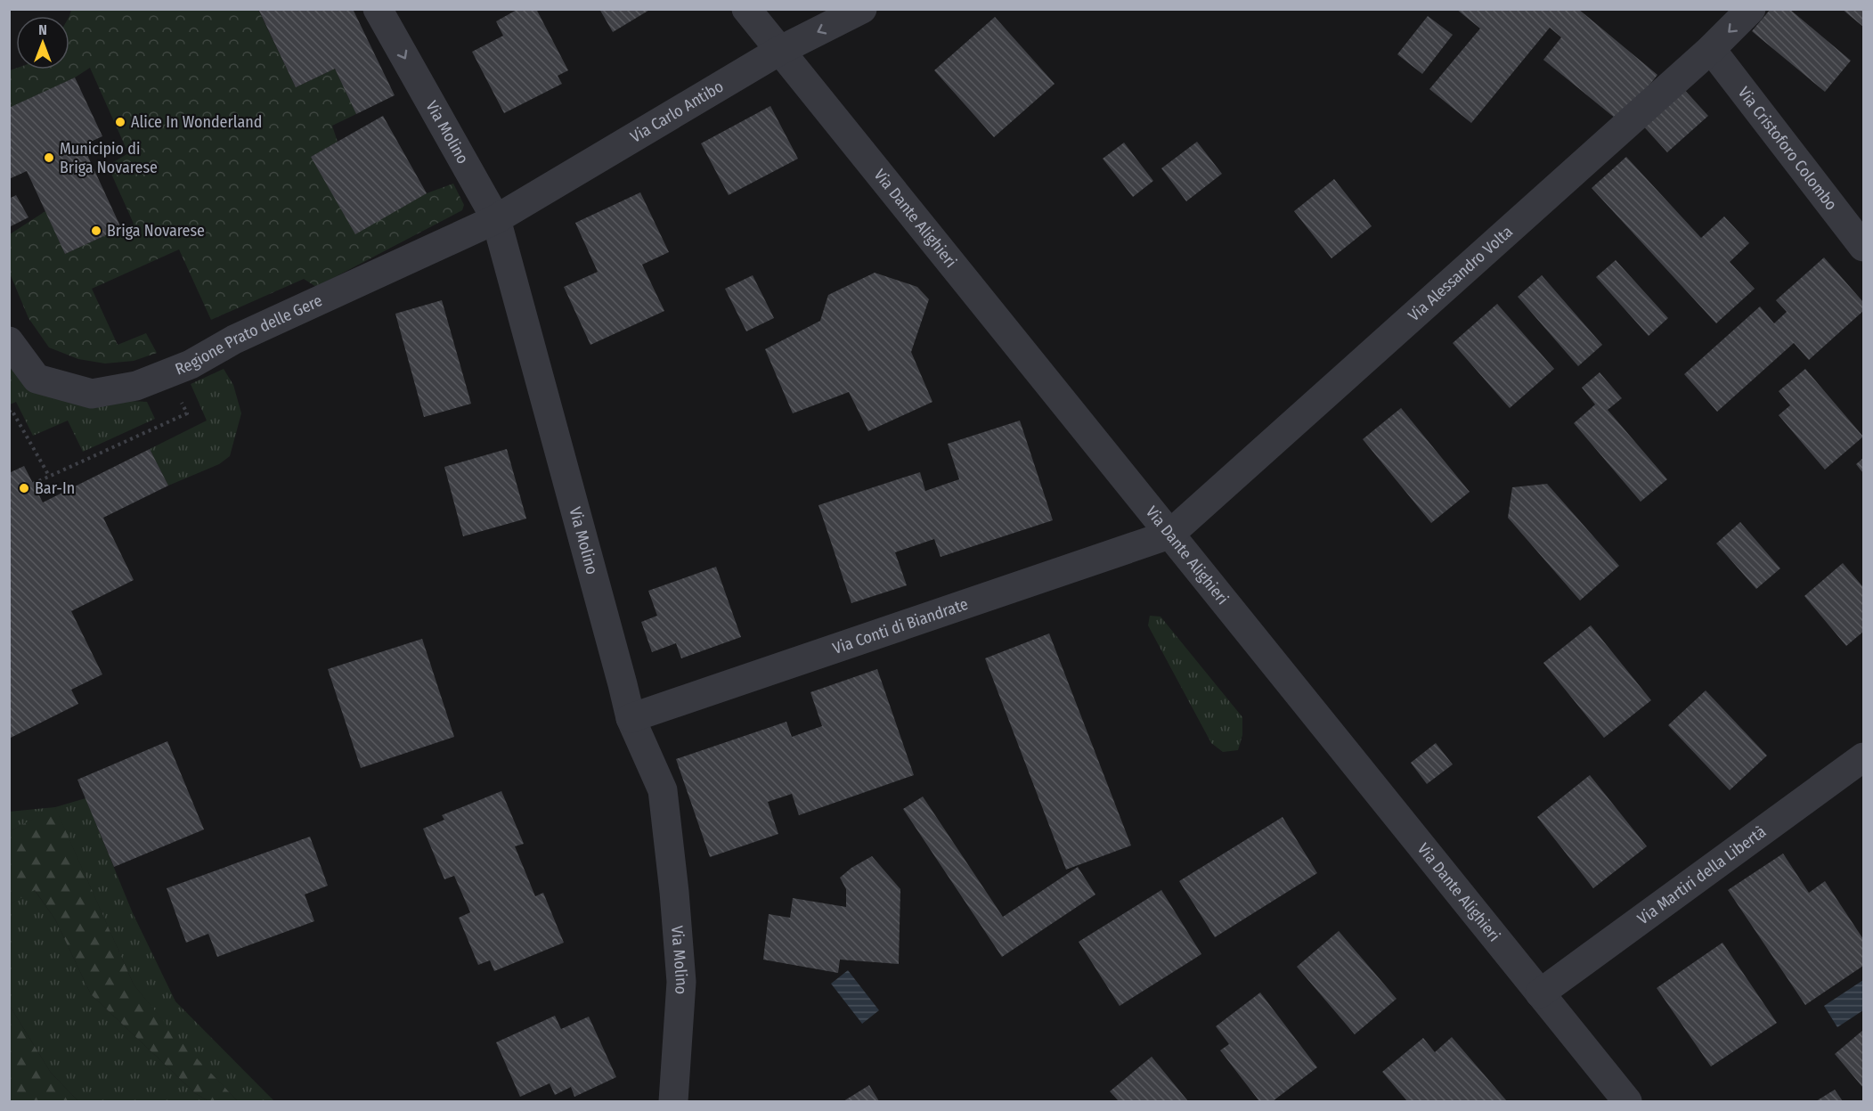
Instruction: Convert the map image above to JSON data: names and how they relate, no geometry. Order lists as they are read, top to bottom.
{
  "streets": {
    "street": [
      "Via Carlo Antibo",
      "Via Molino",
      "Via Cristoforo Colombo",
      "Via Dante Alighieri",
      "Via Alessandro Volta",
      "Regione Prato delle Gere",
      "Via Conti di Biandrate",
      "Via Martiri della Libertà"
    ]
  },
  "crossings": [
    ["Via Carlo Antibo", "Via Molino"],
    ["Via Carlo Antibo", "Via Dante Alighieri"],
    ["Via Carlo Antibo", "Regione Prato delle Gere"],
    ["Via Molino", "Regione Prato delle Gere"],
    ["Via Molino", "Via Conti di Biandrate"],
    ["Via Cristoforo Colombo", "Via Alessandro Volta"],
    ["Via Dante Alighieri", "Via Alessandro Volta"],
    ["Via Dante Alighieri", "Via Conti di Biandrate"],
    ["Via Dante Alighieri", "Via Martiri della Libertà"],
    ["Via Alessandro Volta", "Via Conti di Biandrate"]
  ],
  "places": [
    "Alice In Wonderland",
    "Municipio di Briga Novarese",
    "Briga Novarese",
    "Bar-In"
  ],
  "north": "top"
}
